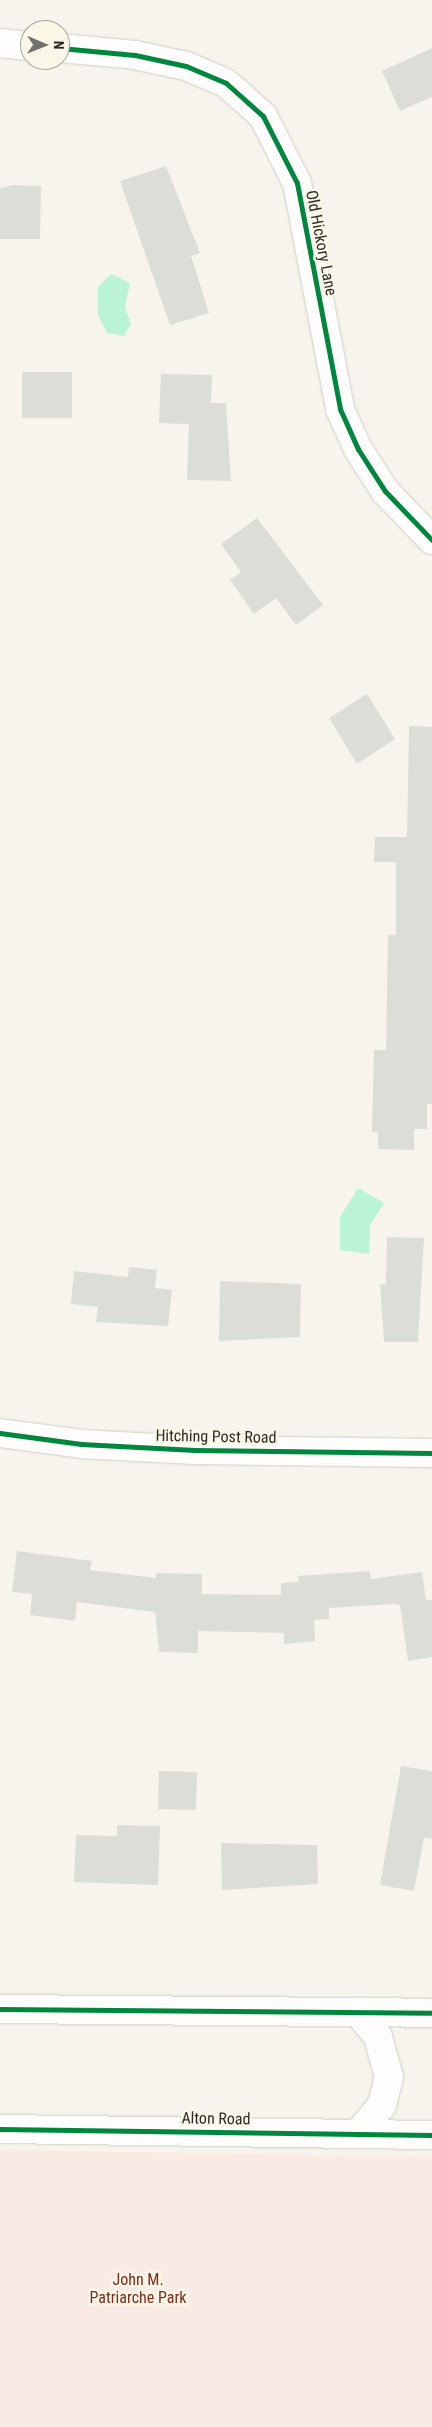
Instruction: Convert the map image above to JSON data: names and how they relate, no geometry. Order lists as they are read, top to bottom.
{
  "streets": {
    "street": ["Old Hickory Lane", "Hitching Post Road", "Alton Road"]
  },
  "parks": ["John M. Patriarche Park"],
  "north": "right"
}
